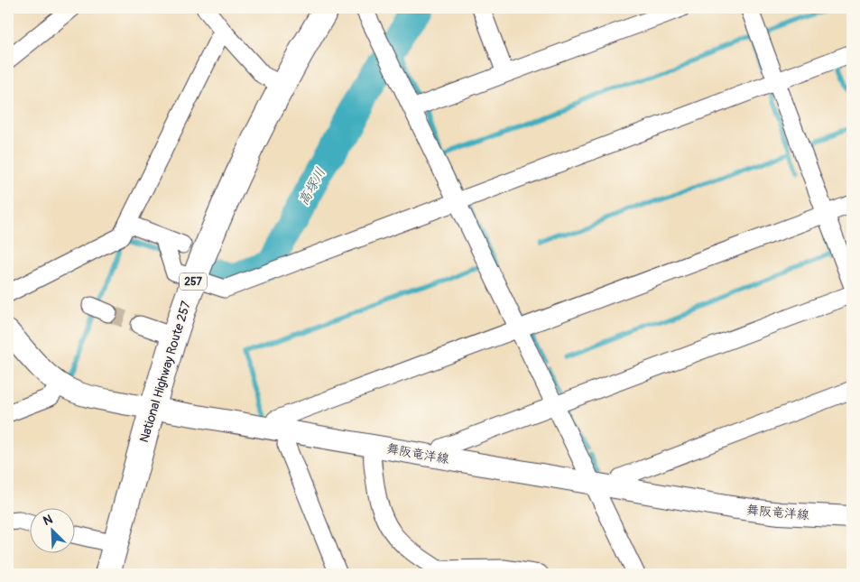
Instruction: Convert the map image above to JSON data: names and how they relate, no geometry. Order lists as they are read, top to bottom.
{
  "streets": {
    "highway": ["257", "National Highway Route 257"],
    "main road": ["舞阪竜洋線"]
  },
  "crossings": [
    ["National Highway Route 257", "舞阪竜洋線"]
  ],
  "water": ["高塚川"],
  "north": "top left"
}
